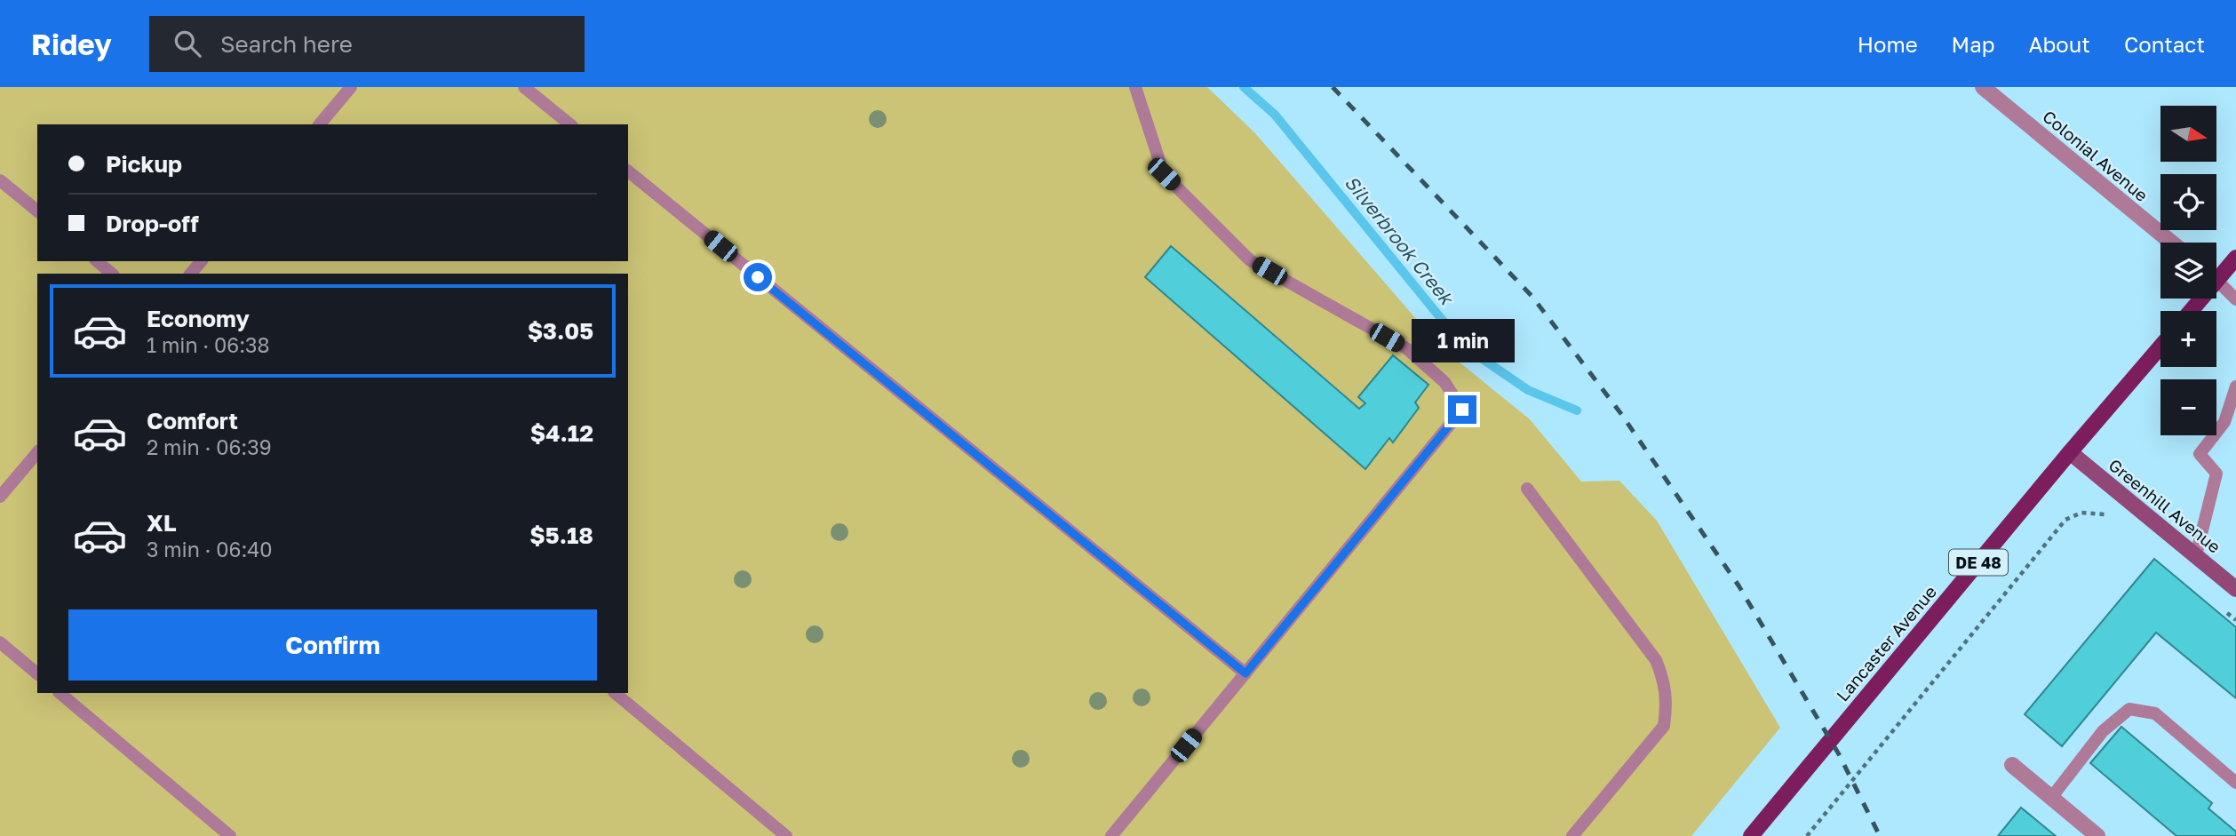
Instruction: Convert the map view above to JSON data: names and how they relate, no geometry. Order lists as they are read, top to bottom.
{
  "streets": {
    "main road": ["DE 48", "Lancaster Avenue"],
    "street": ["Colonial Avenue", "Greenhill Avenue"]
  },
  "crossings": [
    ["Greenhill Avenue", "Lancaster Avenue"]
  ],
  "water": ["Silverbrook Creek"],
  "north": "right",
  "page": {
    "header": "Ridey",
    "search": "Search here",
    "nav": [
      "Home",
      "Map",
      "About",
      "Contact"
    ],
    "map_buttons": ["+", "−"],
    "banner": ["Pickup", "Drop-off"],
    "list": [
      {
        "name": "Economy",
        "note": "1 min · 06:38",
        "value": "$3.05"
      },
      {
        "name": "Comfort",
        "note": "2 min · 06:39",
        "value": "$4.12"
      },
      {
        "name": "XL",
        "note": "3 min · 06:40",
        "value": "$5.18"
      }
    ],
    "bubble": "1 min",
    "buttons": "Confirm"
  }
}
